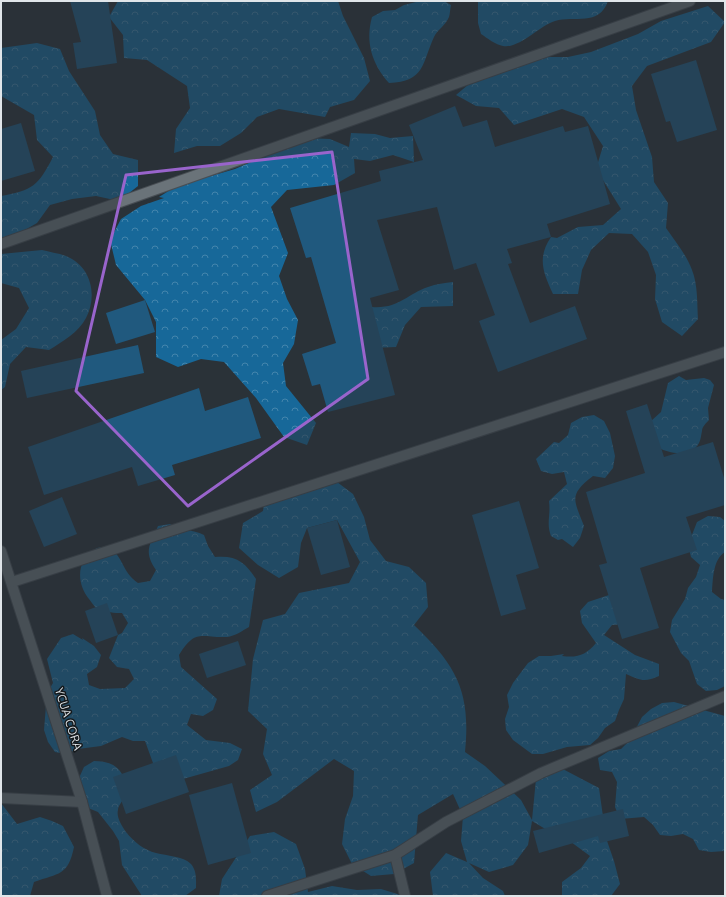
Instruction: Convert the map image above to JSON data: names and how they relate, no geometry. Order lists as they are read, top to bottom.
{
  "streets": {
    "street": ["YCUA CORA"]
  }
}
